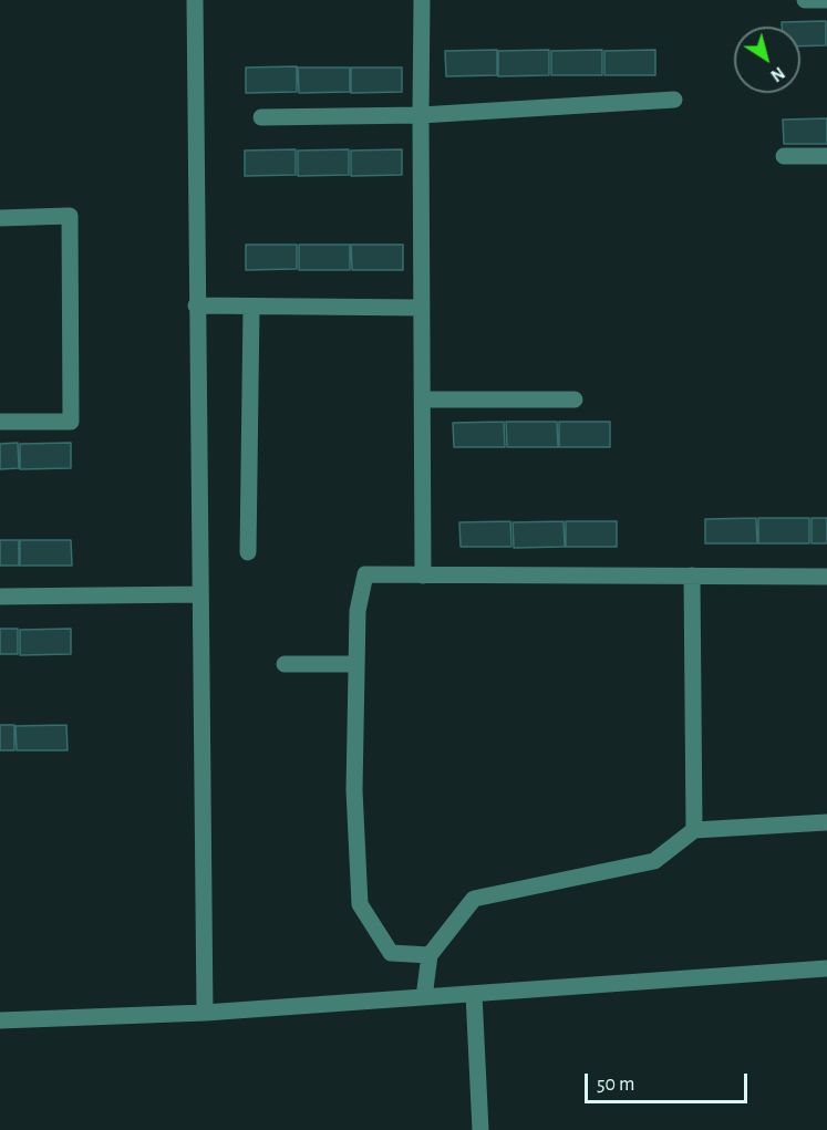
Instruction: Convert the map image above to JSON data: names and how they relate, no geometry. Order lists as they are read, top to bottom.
{
  "scale_bar": "50 m",
  "north": "bottom right"
}
